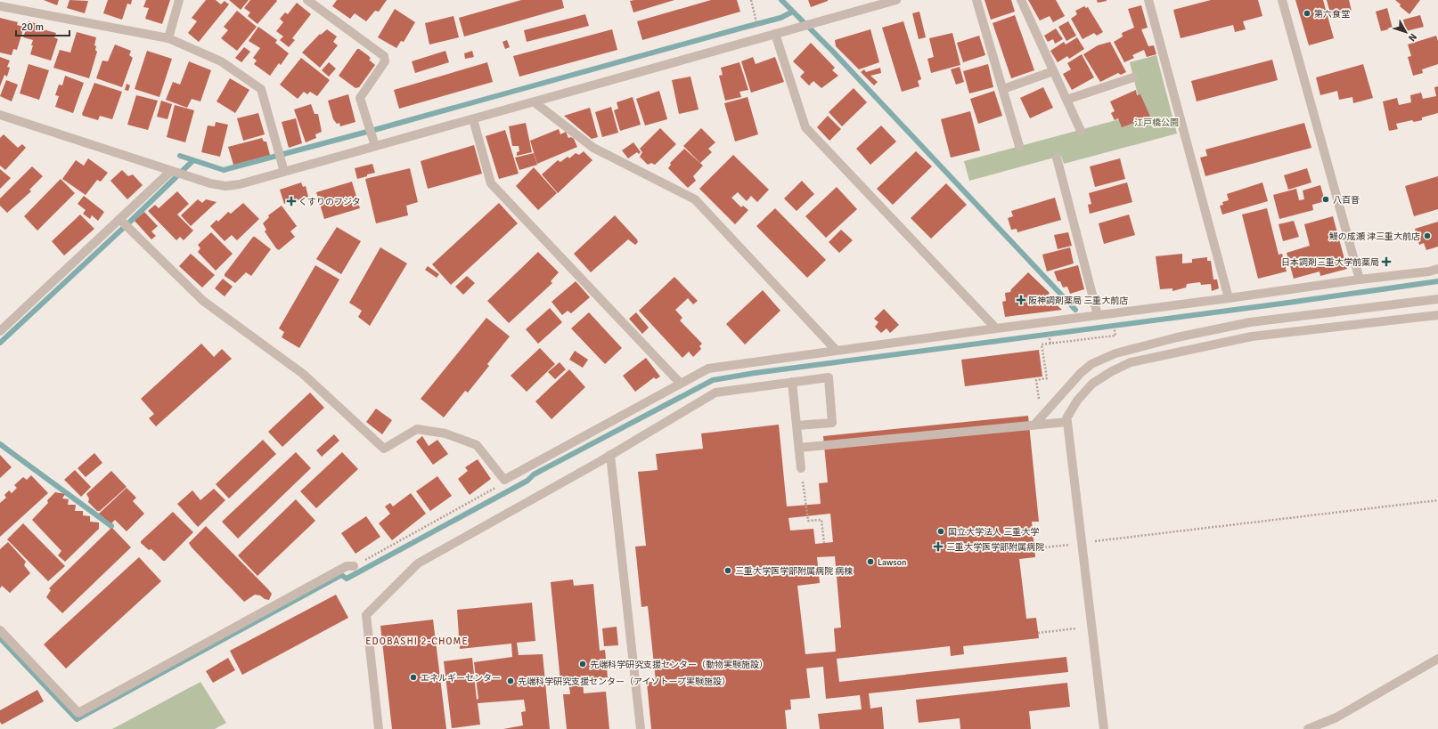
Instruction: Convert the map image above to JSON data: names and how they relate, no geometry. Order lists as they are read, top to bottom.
{
  "districts": ["EDOBASHI 2-CHOME"],
  "parks": ["江戸橋公園"],
  "places": {
    "other": [
      "第六食堂",
      "八百音",
      "鰻の成瀬 津三重大前店",
      "国立大学法人 三重大学",
      "Lawson",
      "三重大学医学部附属病院 病棟",
      "先端科学研究支援センター（動物実験施設）",
      "エネルギーセンター",
      "先端科学研究支援センター（アイソトープ実験施設）"
    ],
    "health": [
      "くすりのフジタ",
      "日本調剤三重大学前薬局",
      "阪神調剤薬局 三重大前店",
      "三重大学医学部附属病院"
    ]
  },
  "scale_bar": "20 m",
  "north": "bottom right"
}
